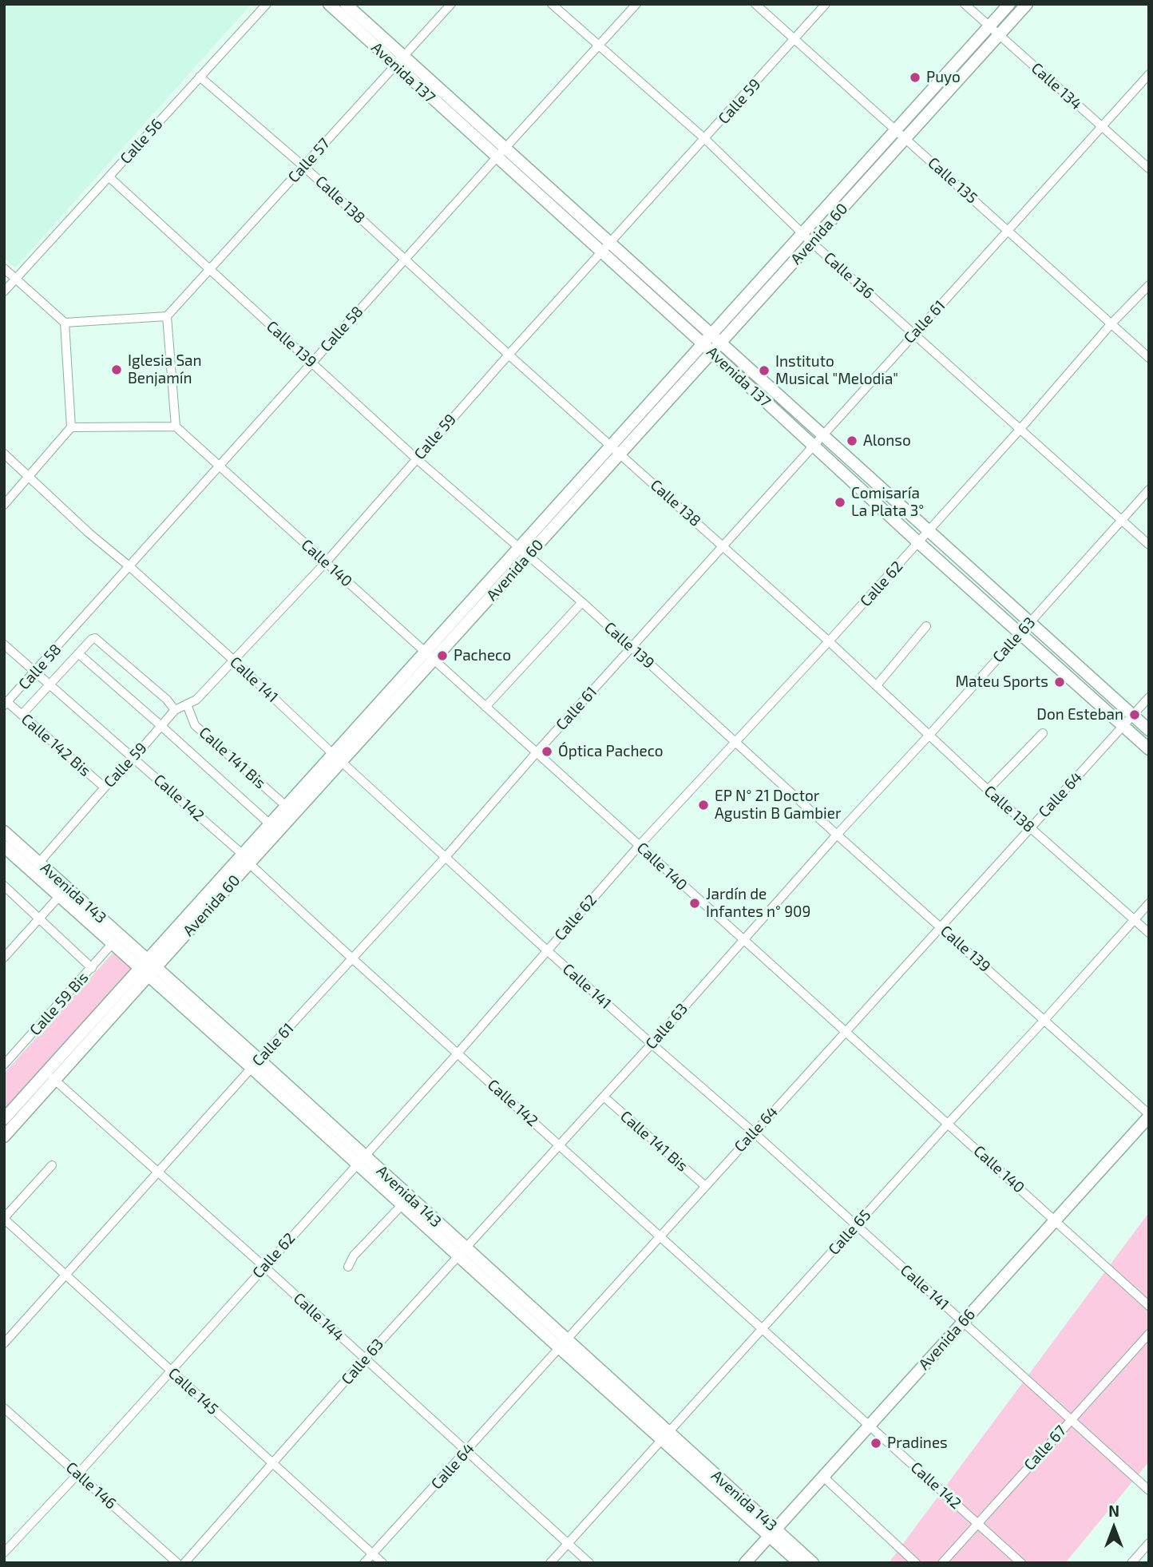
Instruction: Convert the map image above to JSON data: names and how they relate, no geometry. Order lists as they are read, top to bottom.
{
  "streets": {
    "main road": [
      "Avenida 137",
      "Avenida 60",
      "Avenida 143",
      "Avenida 66"
    ],
    "street": [
      "Calle 134",
      "Calle 59",
      "Calle 56",
      "Calle 57",
      "Calle 135",
      "Calle 138",
      "Calle 136",
      "Calle 61",
      "Calle 58",
      "Calle 139",
      "Calle 140",
      "Calle 62",
      "Calle 63",
      "Calle 141",
      "Calle 142 Bis",
      "Calle 141 Bis",
      "Calle 64",
      "Calle 142",
      "Calle 59 Bis",
      "Calle 65",
      "Calle 144",
      "Calle 145",
      "Calle 67",
      "Calle 146"
    ]
  },
  "crossings": [
    ["Avenida 137", "Calle 59"],
    ["Avenida 137", "Calle 57"],
    ["Avenida 137", "Avenida 60"],
    ["Avenida 137", "Calle 61"],
    ["Avenida 137", "Calle 58"],
    ["Avenida 137", "Calle 62"],
    ["Avenida 137", "Calle 63"],
    ["Avenida 137", "Calle 64"],
    ["Calle 134", "Avenida 60"],
    ["Calle 134", "Calle 61"],
    ["Calle 59", "Calle 135"],
    ["Calle 59", "Calle 138"],
    ["Calle 59", "Calle 136"],
    ["Calle 59", "Calle 139"],
    ["Calle 59", "Calle 140"],
    ["Calle 59", "Calle 141"],
    ["Calle 59", "Calle 142 Bis"],
    ["Calle 59", "Calle 141 Bis"],
    ["Calle 59", "Calle 142"],
    ["Calle 59", "Avenida 143"],
    ["Calle 56", "Calle 138"],
    ["Calle 56", "Calle 139"],
    ["Calle 57", "Calle 138"],
    ["Calle 57", "Calle 139"],
    ["Calle 135", "Avenida 60"],
    ["Calle 135", "Calle 61"],
    ["Calle 135", "Calle 62"],
    ["Calle 138", "Avenida 60"],
    ["Calle 138", "Calle 61"],
    ["Calle 138", "Calle 58"],
    ["Calle 138", "Calle 62"],
    ["Calle 138", "Calle 63"],
    ["Calle 138", "Calle 64"],
    ["Calle 138", "Calle 65"],
    ["Avenida 60", "Calle 136"],
    ["Avenida 60", "Calle 139"],
    ["Avenida 60", "Calle 140"],
    ["Avenida 60", "Calle 141"],
    ["Avenida 60", "Calle 141 Bis"],
    ["Avenida 60", "Calle 142"],
    ["Avenida 60", "Avenida 143"],
    ["Avenida 60", "Calle 144"],
    ["Calle 136", "Calle 61"],
    ["Calle 136", "Calle 58"],
    ["Calle 136", "Calle 62"],
    ["Calle 136", "Calle 63"],
    ["Calle 61", "Calle 139"],
    ["Calle 61", "Calle 140"],
    ["Calle 61", "Calle 141"],
    ["Calle 61", "Calle 142"],
    ["Calle 61", "Avenida 143"],
    ["Calle 61", "Calle 144"],
    ["Calle 61", "Calle 145"],
    ["Calle 58", "Calle 139"],
    ["Calle 58", "Calle 140"],
    ["Calle 58", "Calle 141"],
    ["Calle 58", "Calle 142 Bis"],
    ["Calle 58", "Calle 142"],
    ["Calle 139", "Calle 62"],
    ["Calle 139", "Calle 63"],
    ["Calle 139", "Calle 64"],
    ["Calle 139", "Calle 65"],
    ["Calle 139", "Avenida 66"],
    ["Calle 140", "Calle 62"],
    ["Calle 140", "Calle 63"],
    ["Calle 140", "Calle 64"],
    ["Calle 140", "Calle 65"],
    ["Calle 140", "Avenida 66"],
    ["Calle 62", "Calle 141"],
    ["Calle 62", "Calle 142"],
    ["Calle 62", "Avenida 143"],
    ["Calle 62", "Calle 144"],
    ["Calle 62", "Calle 145"],
    ["Calle 62", "Calle 146"],
    ["Calle 63", "Calle 141"],
    ["Calle 63", "Calle 141 Bis"],
    ["Calle 63", "Calle 142"],
    ["Calle 63", "Avenida 143"],
    ["Calle 63", "Calle 144"],
    ["Calle 63", "Calle 145"],
    ["Calle 141", "Calle 64"],
    ["Calle 141", "Calle 65"],
    ["Calle 141", "Avenida 66"],
    ["Calle 141", "Calle 67"],
    ["Calle 141 Bis", "Calle 64"],
    ["Calle 64", "Calle 142"],
    ["Calle 64", "Avenida 143"],
    ["Calle 64", "Calle 144"],
    ["Calle 64", "Calle 145"],
    ["Calle 142", "Calle 65"],
    ["Calle 142", "Avenida 66"],
    ["Calle 142", "Calle 67"],
    ["Avenida 143", "Calle 59 Bis"],
    ["Avenida 143", "Calle 65"],
    ["Avenida 143", "Avenida 66"],
    ["Calle 65", "Calle 144"]
  ],
  "places": [
    "Puyo",
    "Iglesia San Benjamín",
    "Instituto Musical \"Melodia\"",
    "Alonso",
    "Comisaría La Plata 3°",
    "Pacheco",
    "Mateu Sports",
    "Don Esteban",
    "Óptica Pacheco",
    "EP N° 21 Doctor Agustin B Gambier",
    "Jardín de Infantes n° 909",
    "Pradines"
  ],
  "north": "top"
}
